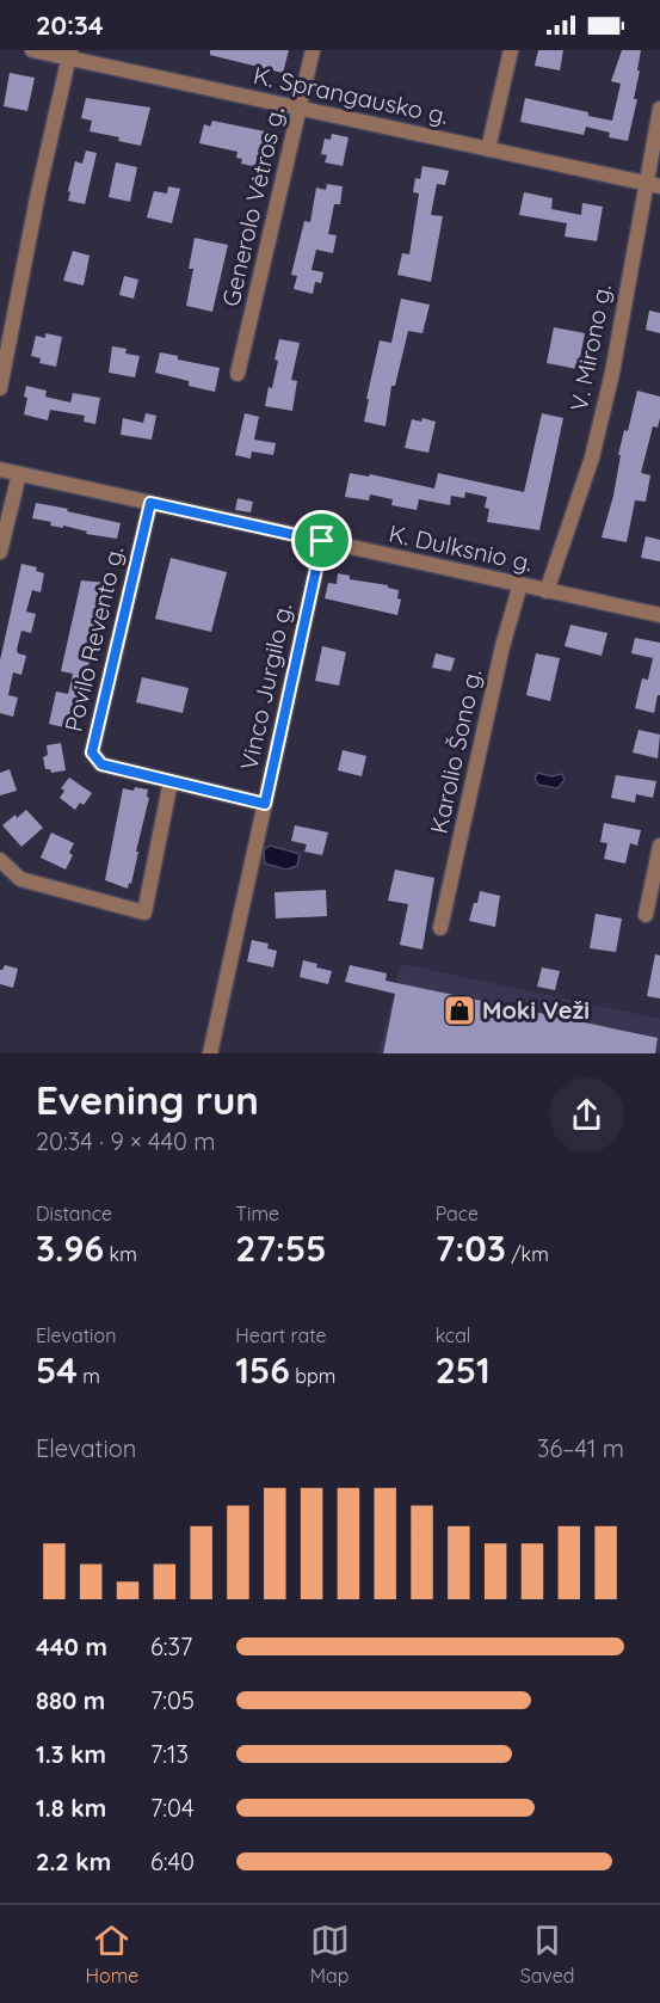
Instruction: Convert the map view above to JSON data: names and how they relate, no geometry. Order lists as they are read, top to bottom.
{
  "streets": {
    "street": [
      "K. Sprangausko g.",
      "Generolo Vėtros g.",
      "V. Mirono g.",
      "K. Dulksnio g.",
      "Povilo Revento g.",
      "Vinco Jurgilo g.",
      "Karolio Šono g."
    ]
  },
  "crossings": [
    ["K. Sprangausko g.", "Generolo Vėtros g."],
    ["K. Sprangausko g.", "V. Mirono g."],
    ["V. Mirono g.", "K. Dulksnio g."],
    ["K. Dulksnio g.", "Povilo Revento g."],
    ["K. Dulksnio g.", "Vinco Jurgilo g."],
    ["K. Dulksnio g.", "Karolio Šono g."]
  ],
  "places": {
    "shop": ["Moki Veži"]
  },
  "page": {
    "status": "20:34",
    "heading": ["Evening run", "20:34 · 9 × 440 m"],
    "stats": [
      ["Distance", "3.96 km"],
      ["Time", "27:55"],
      ["Pace", "7:03 /km"],
      ["Elevation", "54 m"],
      ["Heart rate", "156 bpm"],
      ["kcal", "251"]
    ],
    "chart": ["Elevation", "36–41 m"],
    "list": [
      {
        "name": "440 m",
        "note": "6:37"
      },
      {
        "name": "880 m",
        "note": "7:05"
      },
      {
        "name": "1.3 km",
        "note": "7:13"
      },
      {
        "name": "1.8 km",
        "note": "7:04"
      },
      {
        "name": "2.2 km",
        "note": "6:40"
      }
    ],
    "tabs": ["Home", "Map", "Saved"]
  }
}
